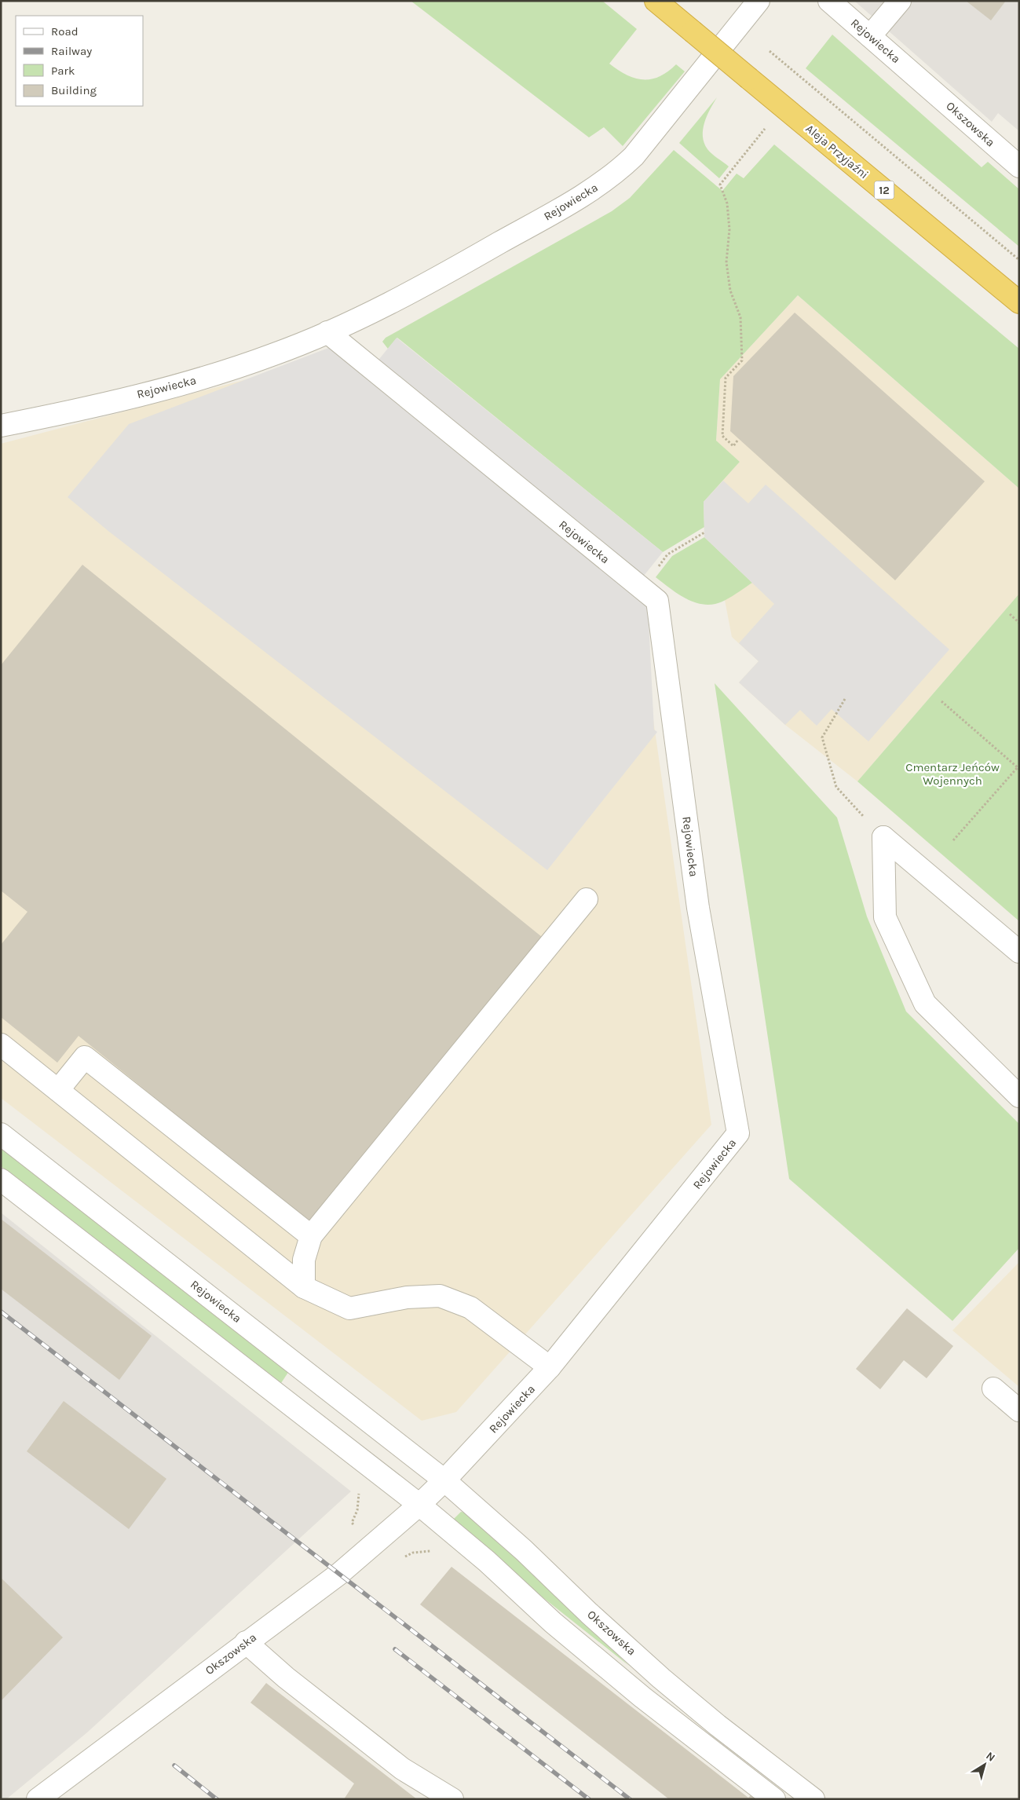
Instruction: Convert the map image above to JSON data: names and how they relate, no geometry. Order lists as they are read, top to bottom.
{
  "streets": {
    "highway": ["Aleja Przyjaźni", "12"],
    "street": ["Rejowiecka", "Okszowska"]
  },
  "crossings": [
    ["Rejowiecka", "Okszowska"]
  ],
  "parks": ["Cmentarz Jeńców Wojennych"],
  "legend": [
    "Road",
    "Railway",
    "Park",
    "Building"
  ],
  "north": "top right"
}
